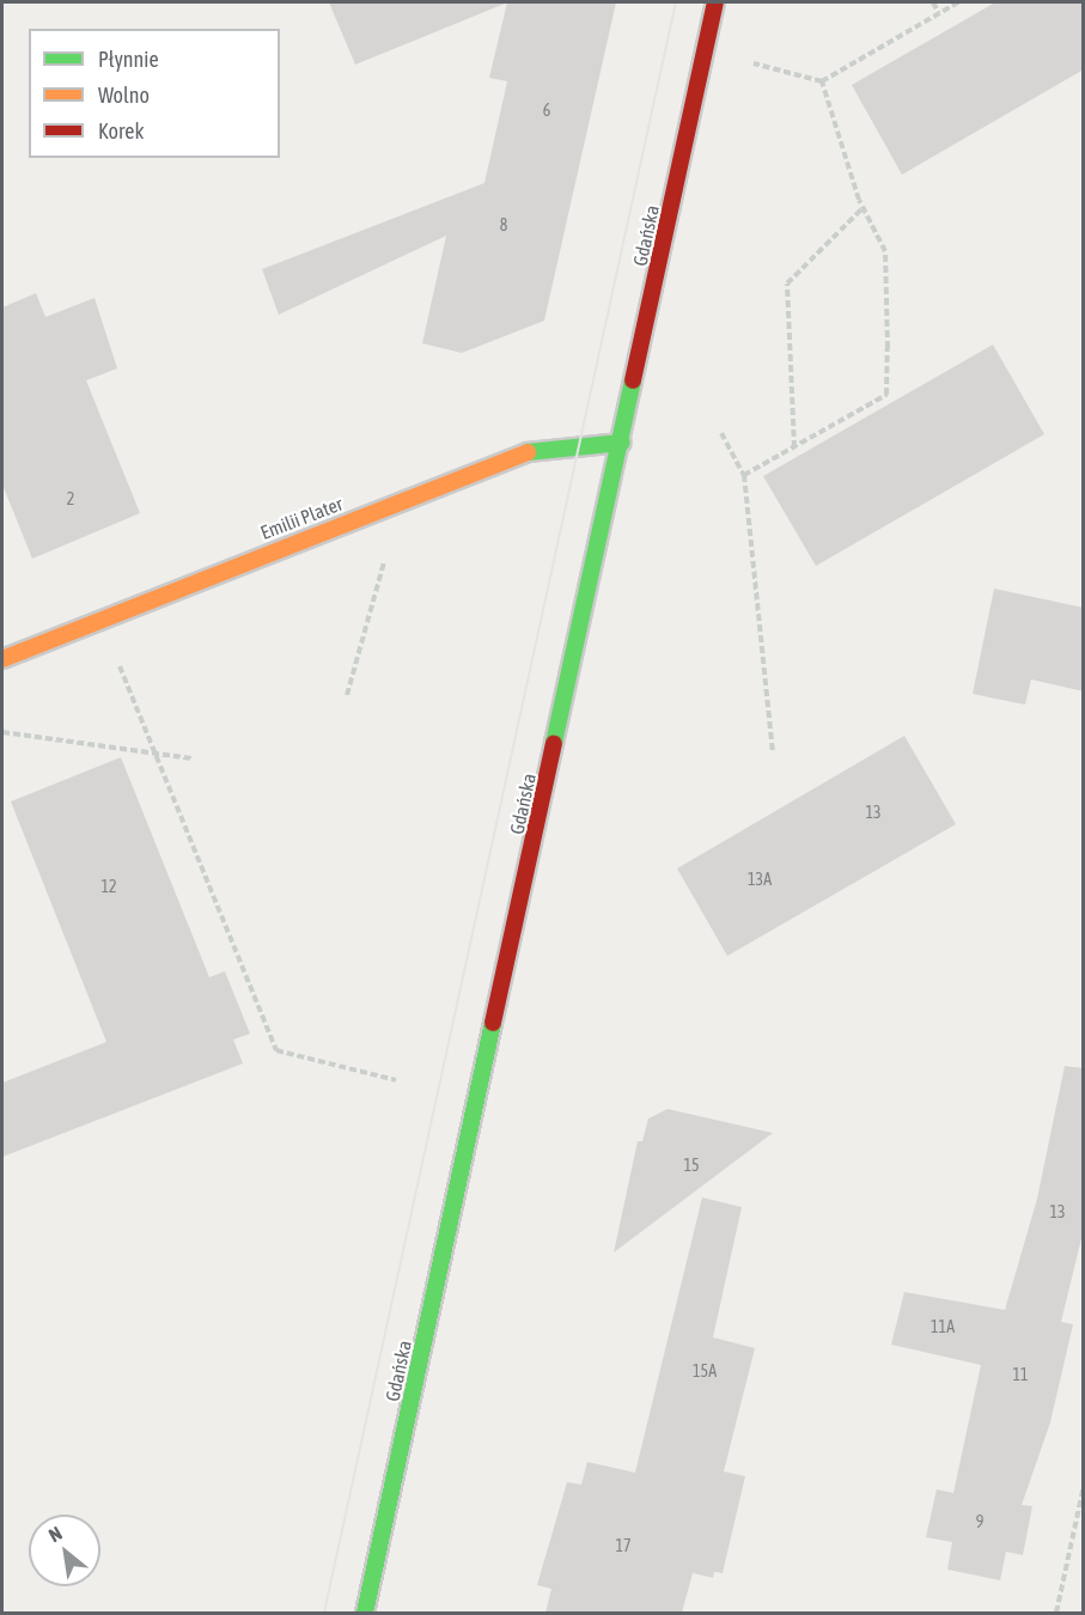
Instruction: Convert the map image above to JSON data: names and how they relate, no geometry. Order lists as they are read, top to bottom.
{
  "streets": {
    "street": ["Gdańska", "Emilii Plater"]
  },
  "crossings": [
    ["Gdańska", "Emilii Plater"]
  ],
  "house_numbers": [
    "6",
    "8",
    "2",
    "13",
    "13A",
    "12",
    "15",
    "13",
    "11A",
    "15A",
    "11",
    "9",
    "17"
  ],
  "legend": ["Płynnie", "Wolno", "Korek"],
  "north": "top left"
}
